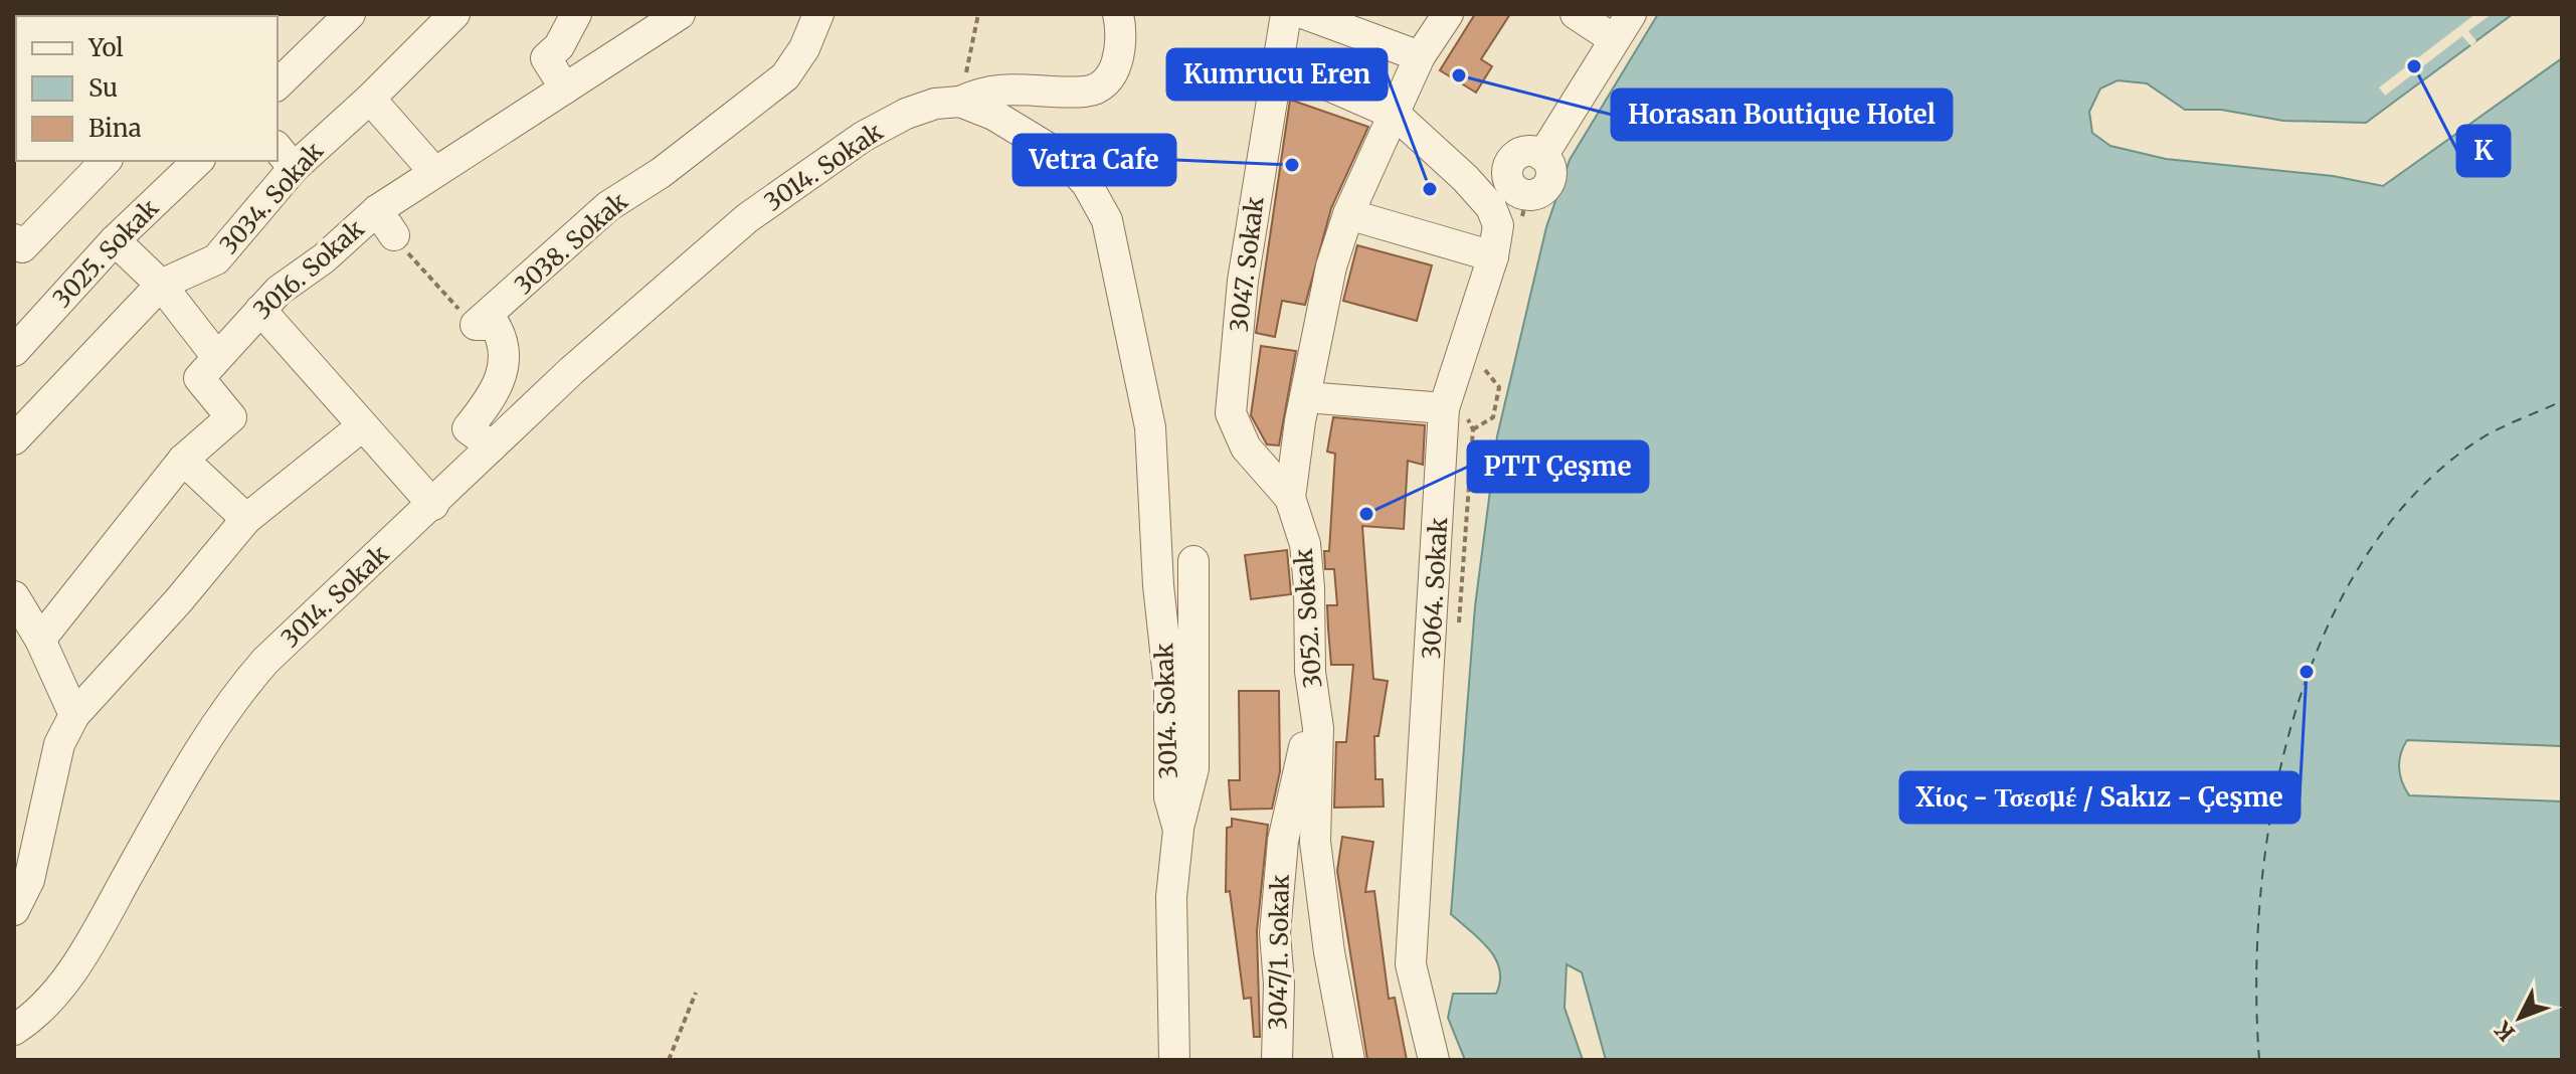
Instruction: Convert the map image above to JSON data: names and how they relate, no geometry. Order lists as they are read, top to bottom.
{
  "streets": {
    "street": [
      "3014. Sokak",
      "3034. Sokak",
      "3038. Sokak",
      "3025. Sokak",
      "3047. Sokak",
      "3016. Sokak",
      "3064. Sokak",
      "3052. Sokak",
      "3047/1. Sokak"
    ]
  },
  "crossings": [
    ["3014. Sokak", "3038. Sokak"],
    ["3047. Sokak", "3052. Sokak"],
    ["3064. Sokak", "3052. Sokak"],
    ["3052. Sokak", "3047/1. Sokak"]
  ],
  "places": [
    "K",
    "Horasan Boutique Hotel",
    "Vetra Cafe",
    "Kumrucu Eren",
    "PTT Çeşme",
    "Χίος - Τσεσμέ / Sakız - Çeşme"
  ],
  "legend": ["Yol", "Su", "Bina"],
  "north": "bottom left"
}
